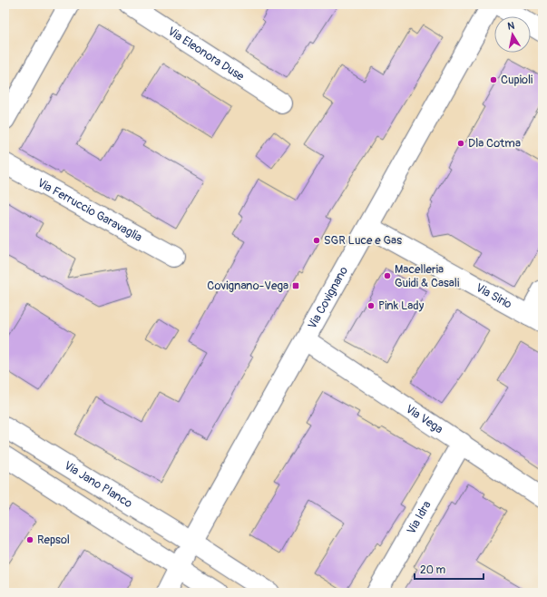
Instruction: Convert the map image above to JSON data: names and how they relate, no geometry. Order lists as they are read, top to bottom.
{
  "streets": {
    "street": [
      "Via Eleonora Duse",
      "Via Ferruccio Garavaglia",
      "Via Sirio",
      "Via Covignano",
      "Via Vega",
      "Via Jano Planco",
      "Via Idra"
    ]
  },
  "crossings": [
    ["Via Sirio", "Via Covignano"],
    ["Via Covignano", "Via Vega"],
    ["Via Covignano", "Via Jano Planco"],
    ["Via Vega", "Via Idra"]
  ],
  "places": {
    "other": [
      "Cupioli",
      "Dla Cotma",
      "SGR Luce e Gas",
      "Macelleria Guidi & Casali",
      "Pink Lady",
      "Repsol"
    ],
    "transit": ["Covignano-Vega"]
  },
  "scale_bar": "20 m",
  "north": "top"
}
